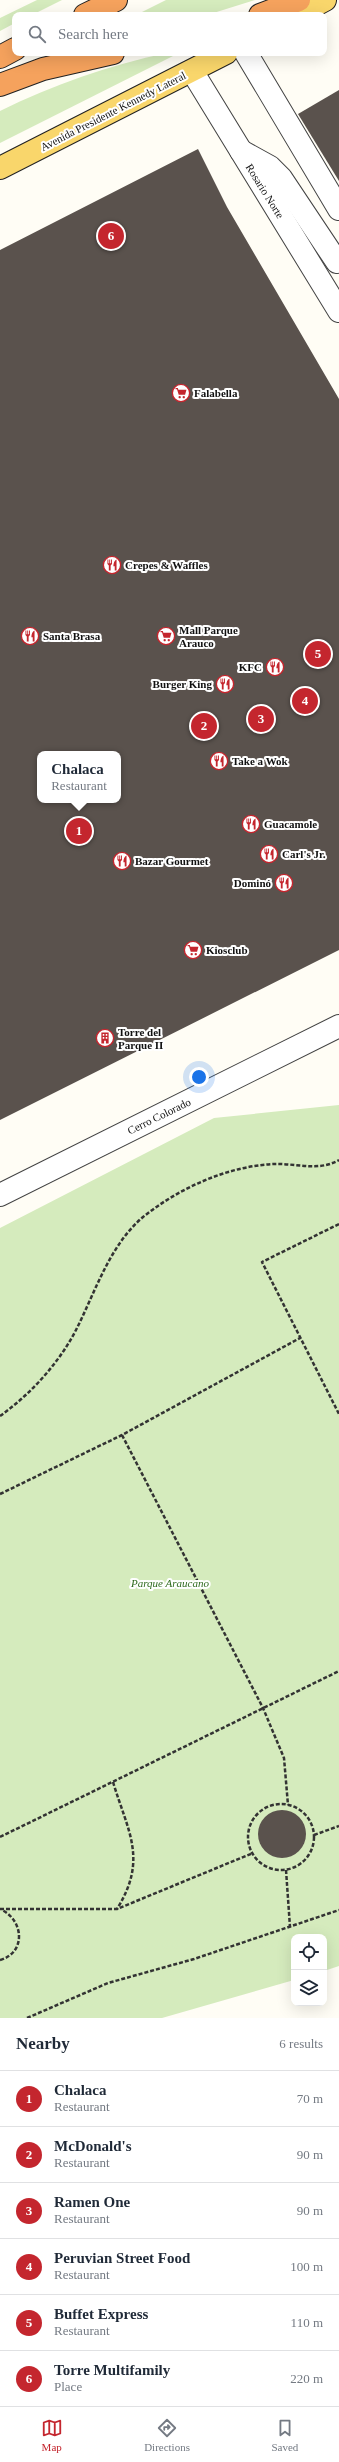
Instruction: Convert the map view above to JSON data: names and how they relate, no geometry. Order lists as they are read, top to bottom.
{
  "streets": {
    "main road": ["Avenida Presidente Kennedy Lateral"],
    "street": ["Rosario Norte", "Cerro Colorado"]
  },
  "crossings": [
    ["Avenida Presidente Kennedy Lateral", "Rosario Norte"]
  ],
  "parks": ["Parque Araucano"],
  "places": {
    "supermarket": ["Falabella", "Mall Parque Arauco", "Kiosclub"],
    "restaurant": [
      "Crepes & Waffles",
      "Santa Brasa",
      "KFC",
      "Burger King",
      "Take a Wok",
      "Guacamole",
      "Carl's Jr.",
      "Bazar Gourmet",
      "Dominó"
    ],
    "building": ["Torre del Parque II"]
  },
  "page": {
    "search": "Search here",
    "pins": [
      "6",
      "5",
      "4",
      "3",
      "2",
      "1"
    ],
    "popup": ["Chalaca", "Restaurant"],
    "heading": ["Nearby", "6 results"],
    "list": [
      {
        "mark": "1",
        "name": "Chalaca",
        "note": "Restaurant",
        "value": "70 m"
      },
      {
        "mark": "2",
        "name": "McDonald's",
        "note": "Restaurant",
        "value": "90 m"
      },
      {
        "mark": "3",
        "name": "Ramen One",
        "note": "Restaurant",
        "value": "90 m"
      },
      {
        "mark": "4",
        "name": "Peruvian Street Food",
        "note": "Restaurant",
        "value": "100 m"
      },
      {
        "mark": "5",
        "name": "Buffet Express",
        "note": "Restaurant",
        "value": "110 m"
      },
      {
        "mark": "6",
        "name": "Torre Multifamily",
        "note": "Place",
        "value": "220 m"
      }
    ],
    "nav": ["Map", "Directions", "Saved"]
  }
}
